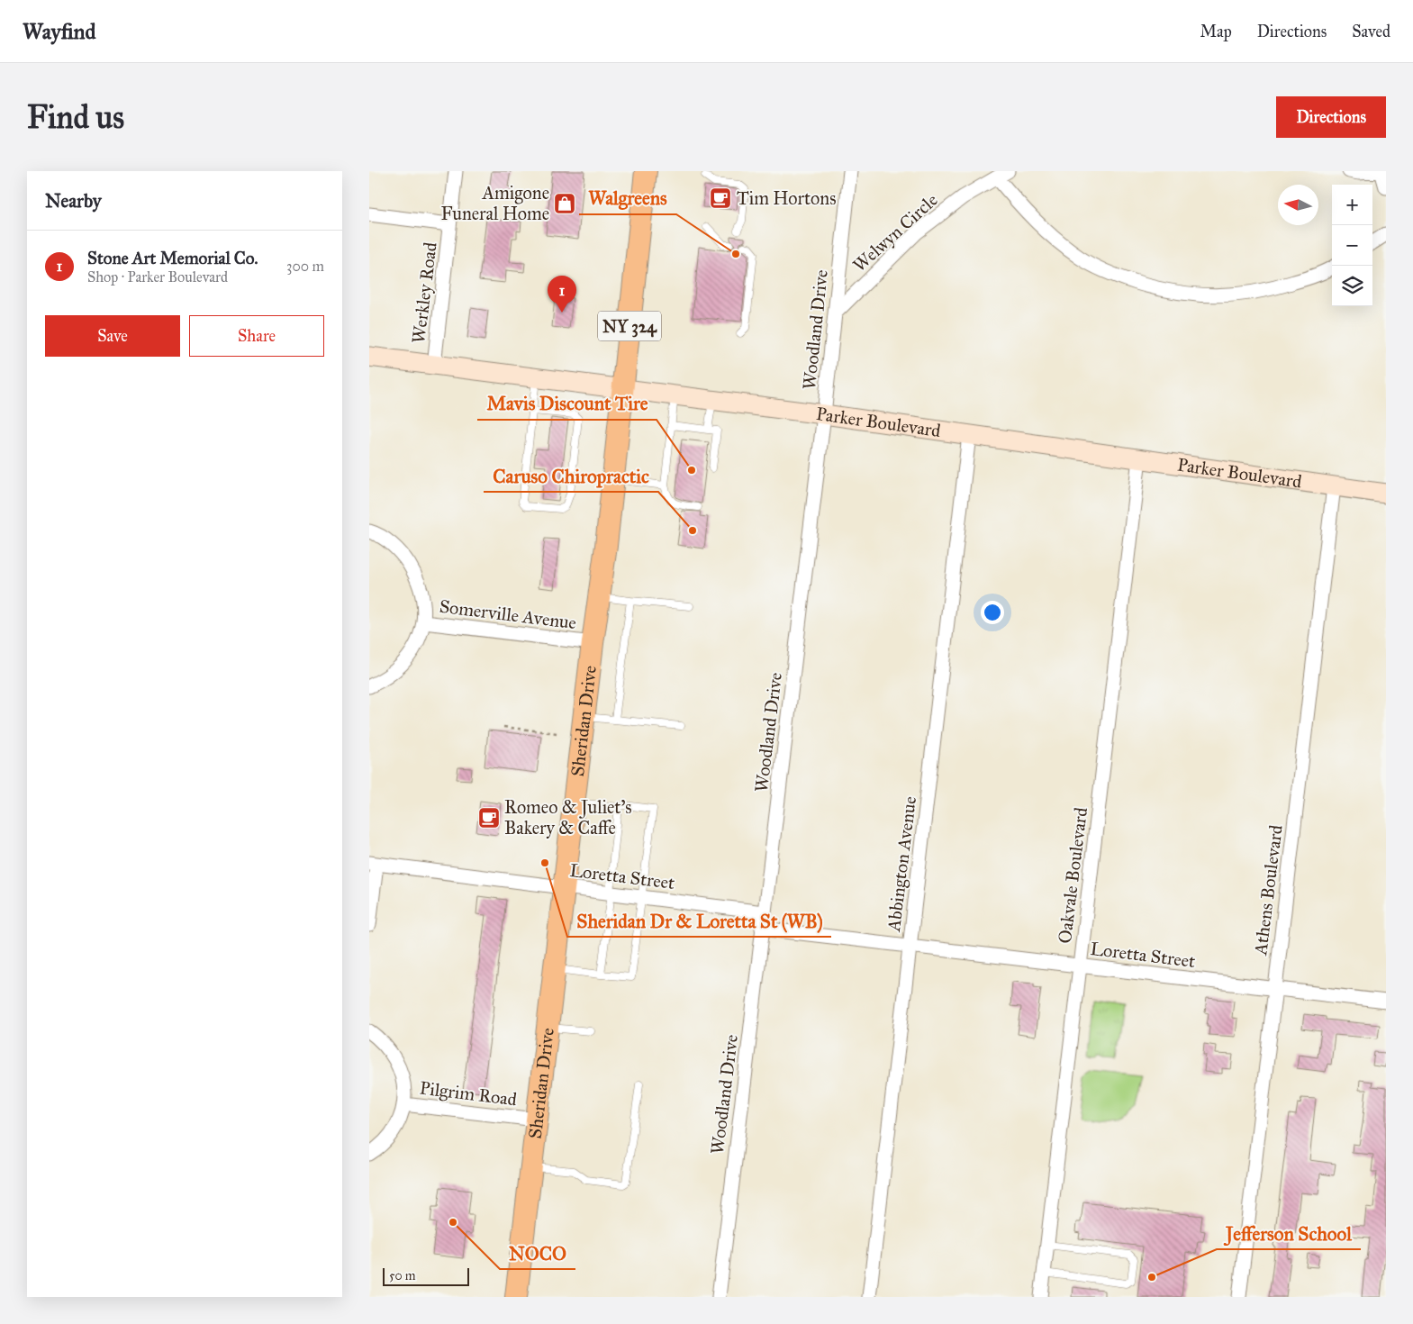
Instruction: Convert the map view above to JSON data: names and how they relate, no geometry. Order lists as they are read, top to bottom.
{
  "streets": {
    "main road": ["NY 324", "Sheridan Drive"],
    "street": [
      "Welwyn Circle",
      "Werkley Road",
      "Woodland Drive",
      "Parker Boulevard",
      "Somerville Avenue",
      "Abbington Avenue",
      "Oakvale Boulevard",
      "Loretta Street",
      "Athens Boulevard",
      "Pilgrim Road"
    ]
  },
  "crossings": [
    ["Welwyn Circle", "Woodland Drive"],
    ["Werkley Road", "Parker Boulevard"],
    ["Woodland Drive", "Parker Boulevard"],
    ["Woodland Drive", "Loretta Street"],
    ["Parker Boulevard", "Sheridan Drive"],
    ["Parker Boulevard", "Abbington Avenue"],
    ["Parker Boulevard", "Oakvale Boulevard"],
    ["Parker Boulevard", "Athens Boulevard"],
    ["Somerville Avenue", "Sheridan Drive"],
    ["Sheridan Drive", "Loretta Street"],
    ["Sheridan Drive", "Pilgrim Road"],
    ["Abbington Avenue", "Loretta Street"],
    ["Oakvale Boulevard", "Loretta Street"],
    ["Loretta Street", "Athens Boulevard"]
  ],
  "places": {
    "cafe": ["Tim Hortons", "Romeo & Juliet's Bakery & Caffe"],
    "shop": ["Amigone Funeral Home"],
    "other": [
      "Walgreens",
      "Mavis Discount Tire",
      "Caruso Chiropractic",
      "Sheridan Dr & Loretta St (WB)",
      "NOCO",
      "Jefferson School"
    ]
  },
  "scale_bar": "50 m",
  "north": "left",
  "page": {
    "header": "Wayfind",
    "nav": ["Map", "Directions", "Saved"],
    "buttons": [
      "Directions",
      ["Save", "Share"]
    ],
    "title": "Find us",
    "heading": "Nearby",
    "map_buttons": ["+", "−"],
    "list": [
      {
        "mark": "1",
        "name": "Stone Art Memorial Co.",
        "note": "Shop · Parker Boulevard",
        "value": "300 m"
      }
    ],
    "pins": "1",
    "scale": "50 m"
  }
}
